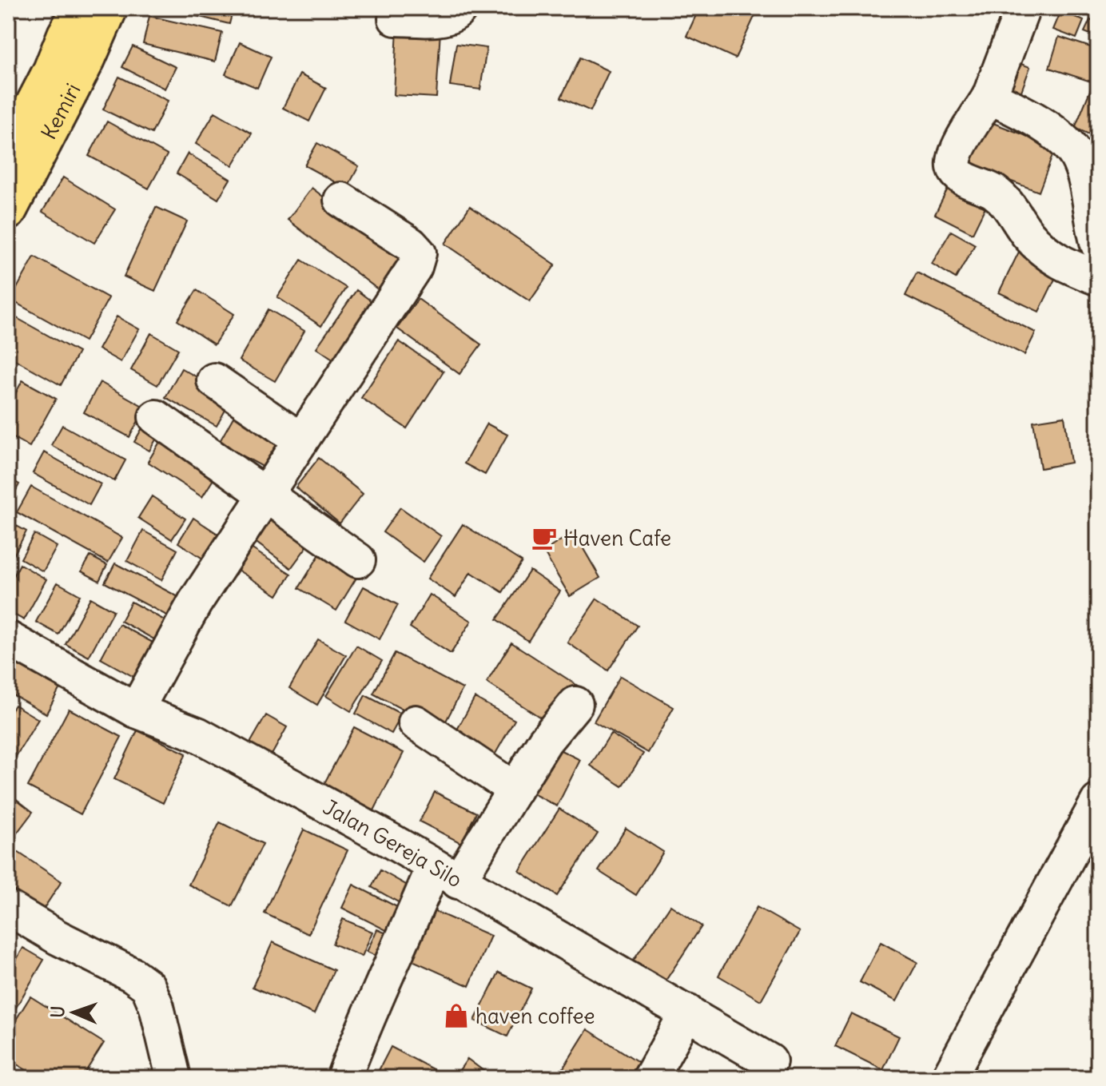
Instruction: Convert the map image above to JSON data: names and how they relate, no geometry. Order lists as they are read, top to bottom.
{
  "streets": {
    "highway": ["Kemiri"],
    "street": ["Jalan Gereja Silo"]
  },
  "places": {
    "cafe": ["Haven Cafe"],
    "shop": ["haven coffee"]
  },
  "north": "left"
}
